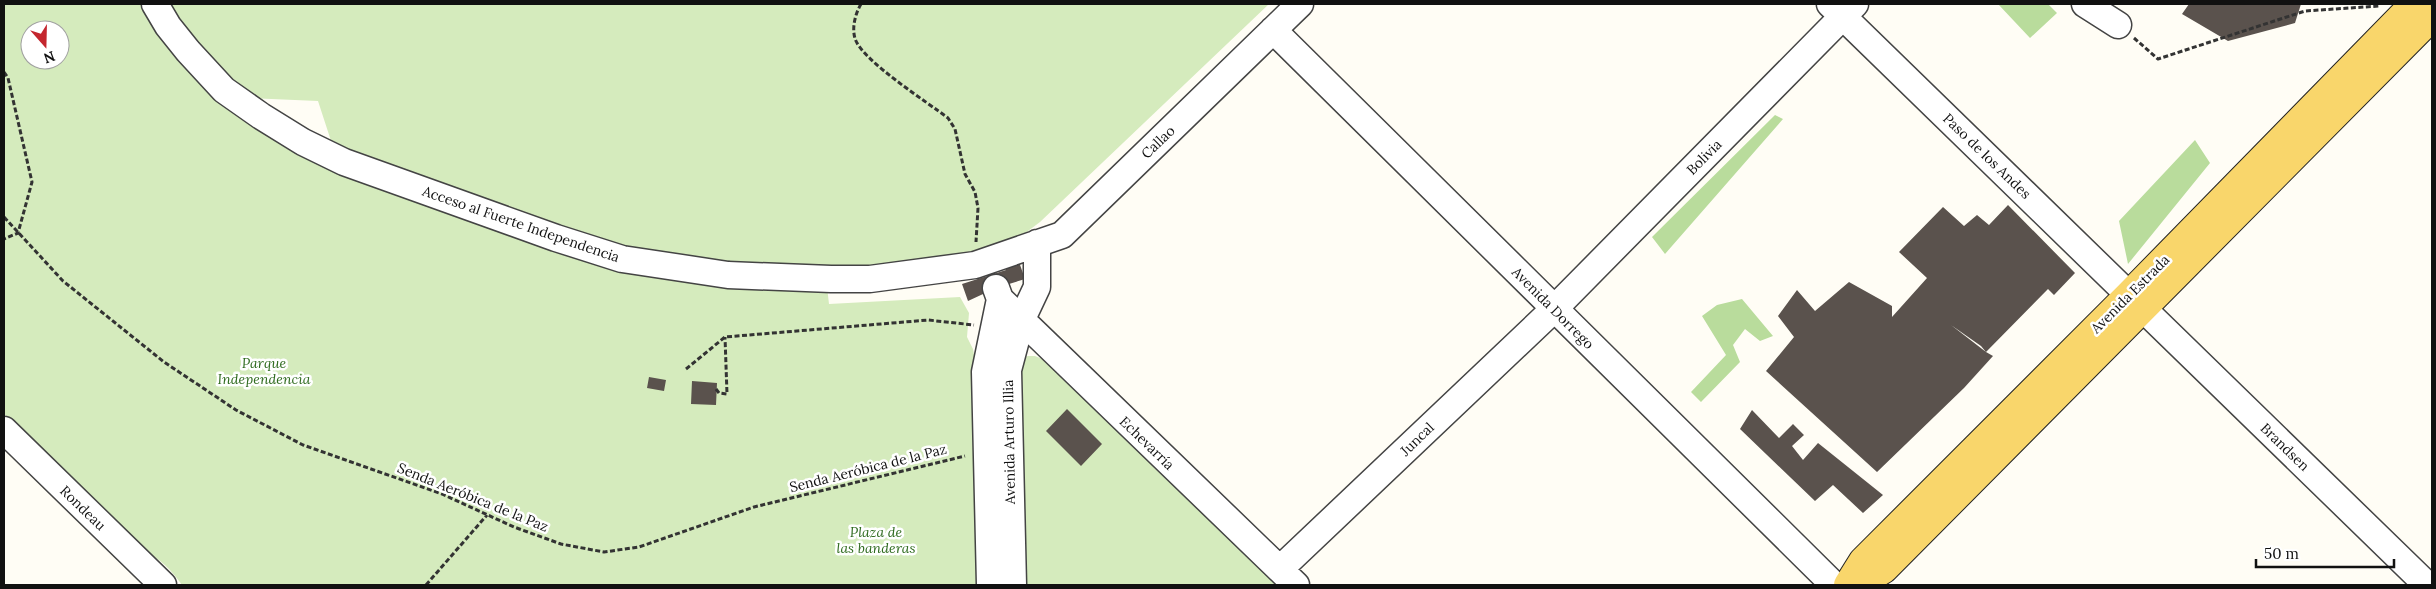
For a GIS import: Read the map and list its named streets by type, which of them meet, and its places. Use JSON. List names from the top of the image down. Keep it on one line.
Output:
{"streets":{"main road":["Avenida Estrada"],"street":["Callao","Paso de los Andes","Bolivia","Acceso al Fuerte Independencia","Avenida Dorrego","Juncal","Avenida Arturo Illia","Echevarría","Brandsen","Rondeau"],"path":["Senda Aeróbica de la Paz"]},"crossings":[["Callao","Acceso al Fuerte Independencia"],["Callao","Avenida Dorrego"],["Callao","Avenida Arturo Illia"],["Paso de los Andes","Bolivia"],["Paso de los Andes","Avenida Estrada"],["Paso de los Andes","Brandsen"],["Bolivia","Avenida Dorrego"],["Bolivia","Juncal"],["Acceso al Fuerte Independencia","Avenida Arturo Illia"],["Acceso al Fuerte Independencia","Echevarría"],["Avenida Estrada","Brandsen"],["Avenida Dorrego","Juncal"],["Juncal","Echevarría"],["Avenida Arturo Illia","Echevarría"]],"parks":["Parque Independencia","Plaza de las banderas"],"scale_bar":"50 m","north":"bottom"}
